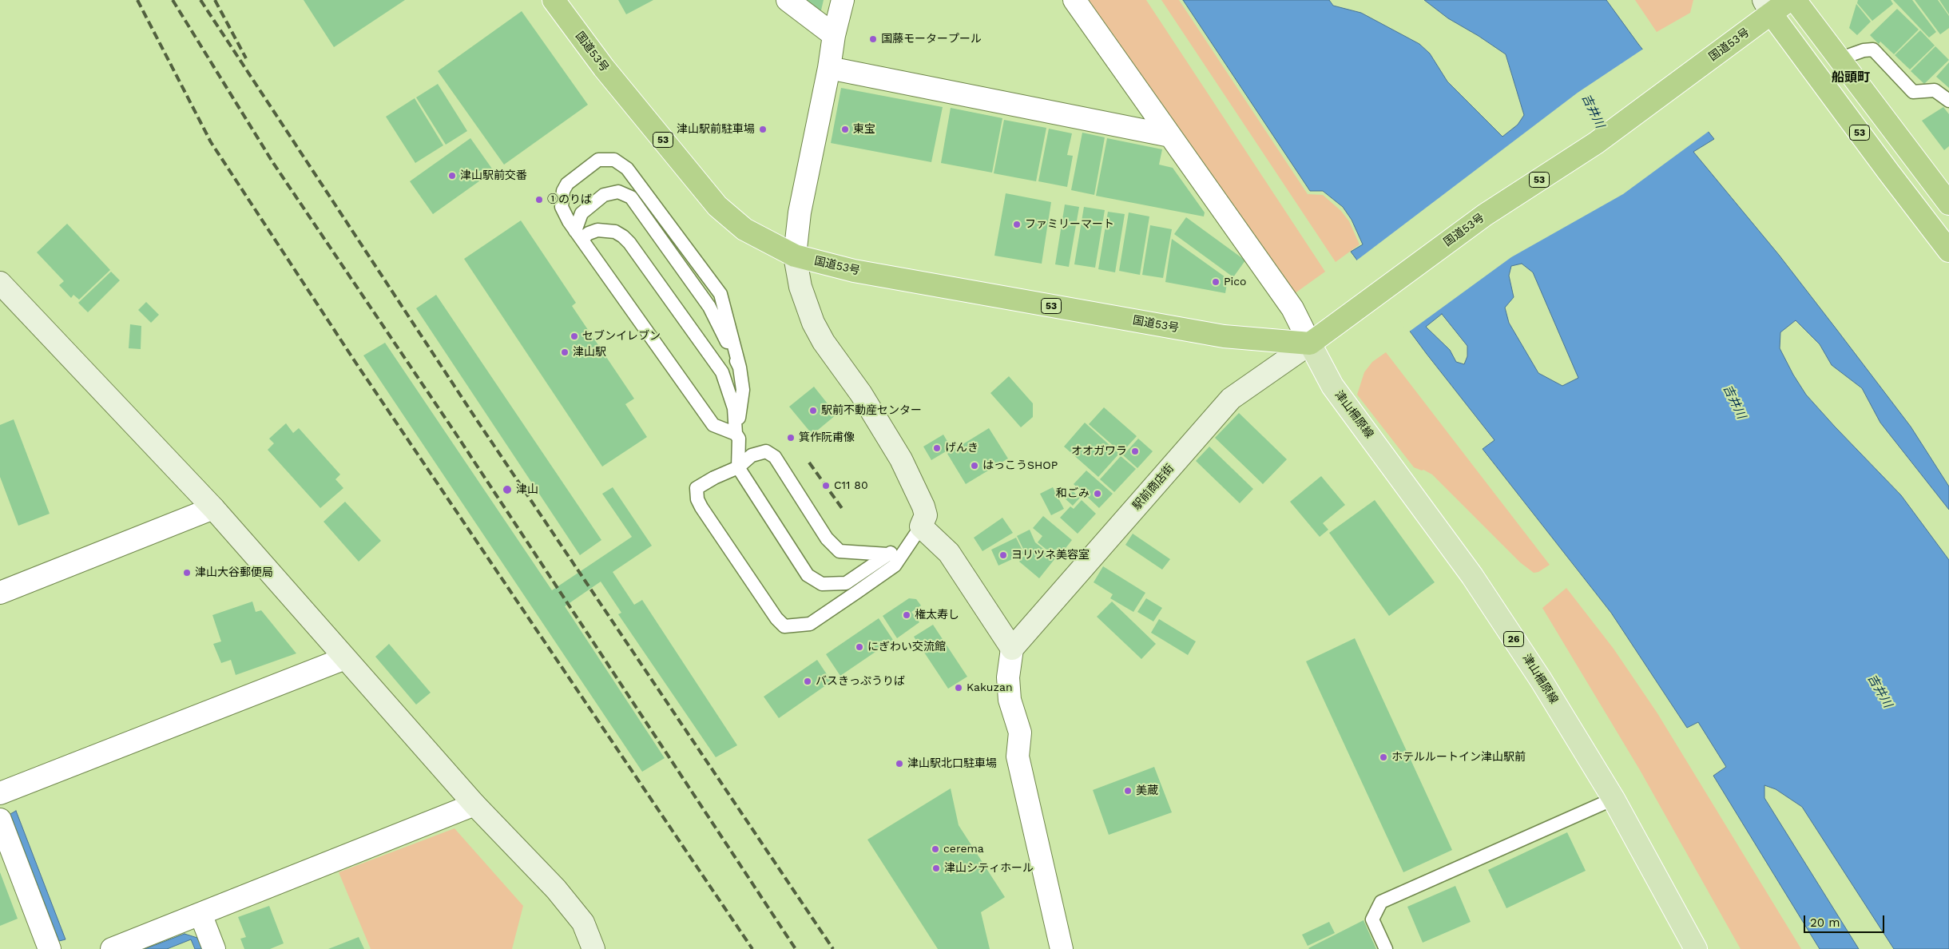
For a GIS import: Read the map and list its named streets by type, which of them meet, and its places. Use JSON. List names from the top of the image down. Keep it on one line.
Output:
{"streets":{"highway":["国道53号","53"],"main road":["津山柵原線","26"],"street":["駅前商店街"]},"crossings":[["国道53号","53"],["国道53号","津山柵原線"],["国道53号","駅前商店街"],["津山柵原線","駅前商店街"]],"districts":["船頭町"],"water":["吉井川"],"places":["国藤モータープール","津山駅前駐車場","東宝","津山駅前交番","①のりば","ファミリーマート","Pico","セブンイレブン","津山駅","駅前不動産センター","箕作阮甫像","げんき","オオガワラ","はっこうSHOP","C11 80","津山","和ごみ","ヨリツネ美容室","津山大谷郵便局","権太寿し","にぎわい交流館","バスきっぷうりば","Kakuzan","ホテルルートイン津山駅前","津山駅北口駐車場","美蔵","cerema","津山シティホール"],"scale_bar":"20 m"}
